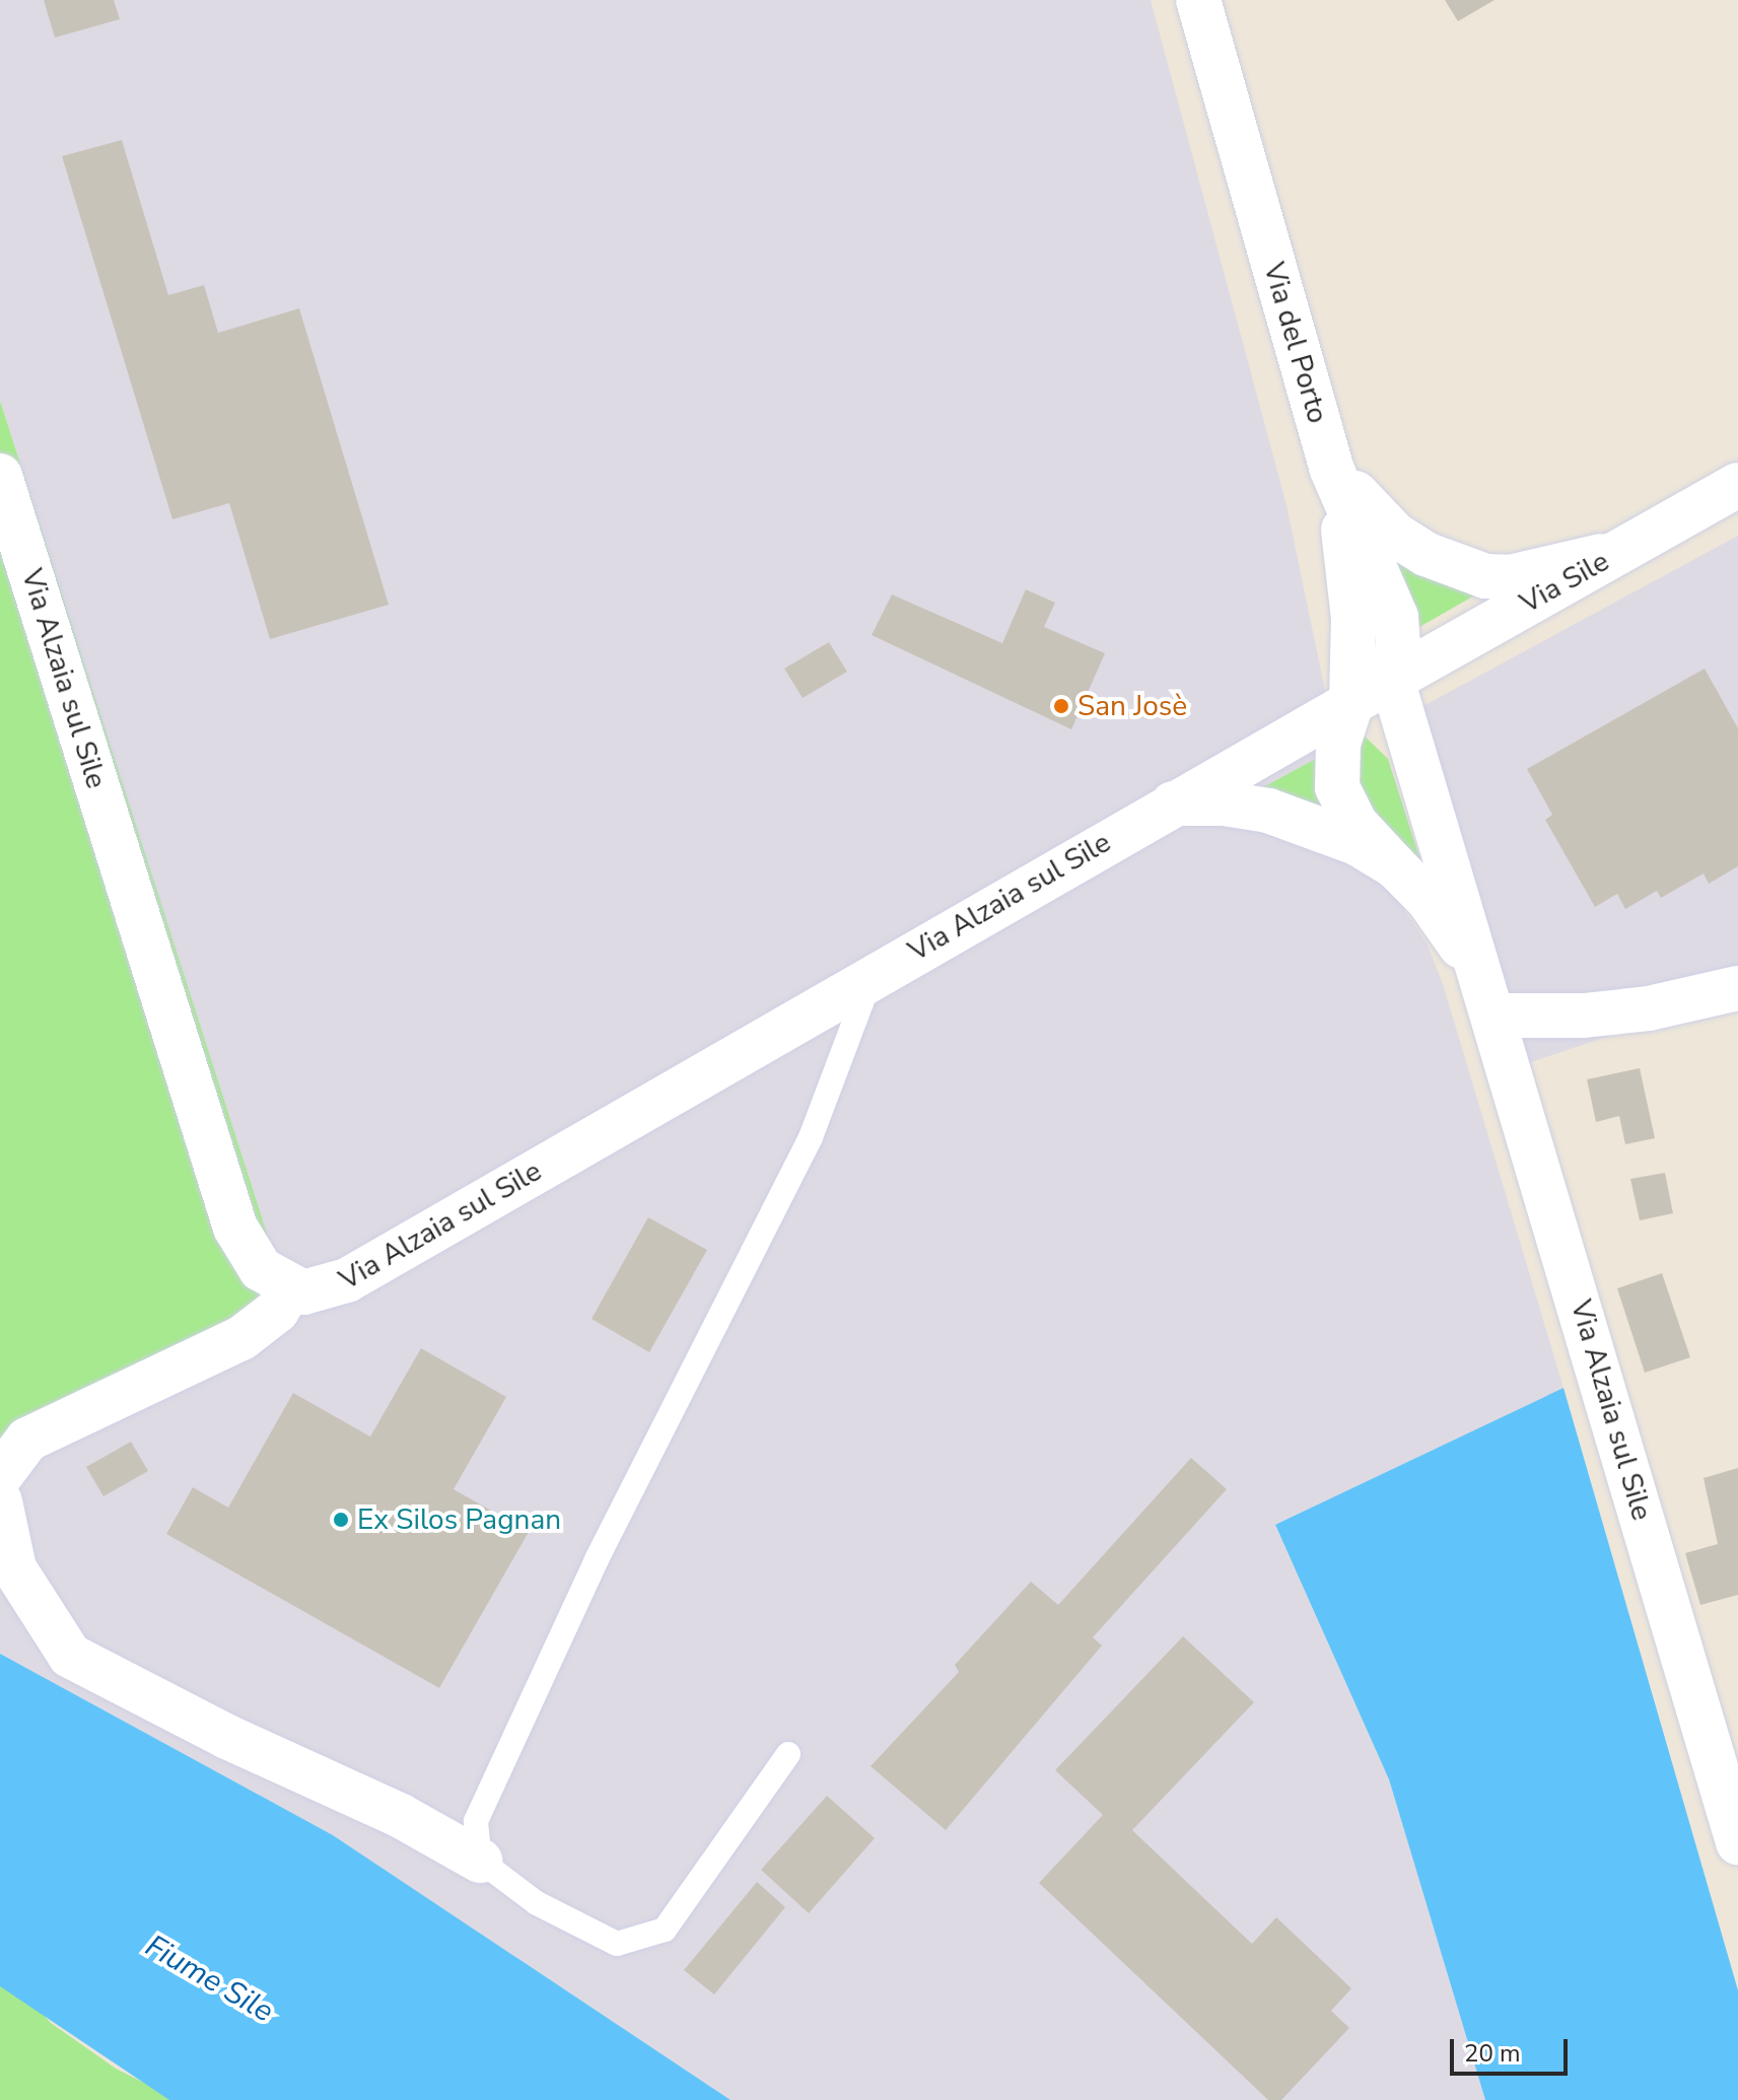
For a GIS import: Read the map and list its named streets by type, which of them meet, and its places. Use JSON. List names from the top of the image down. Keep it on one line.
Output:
{"streets":{"street":["Via del Porto","Via Sile","Via Alzaia sul Sile"]},"crossings":[["Via del Porto","Via Sile"],["Via del Porto","Via Alzaia sul Sile"],["Via Sile","Via Alzaia sul Sile"]],"water":["Fiume Sile"],"places":["San Josè","Ex Silos Pagnan"],"scale_bar":"20 m"}
